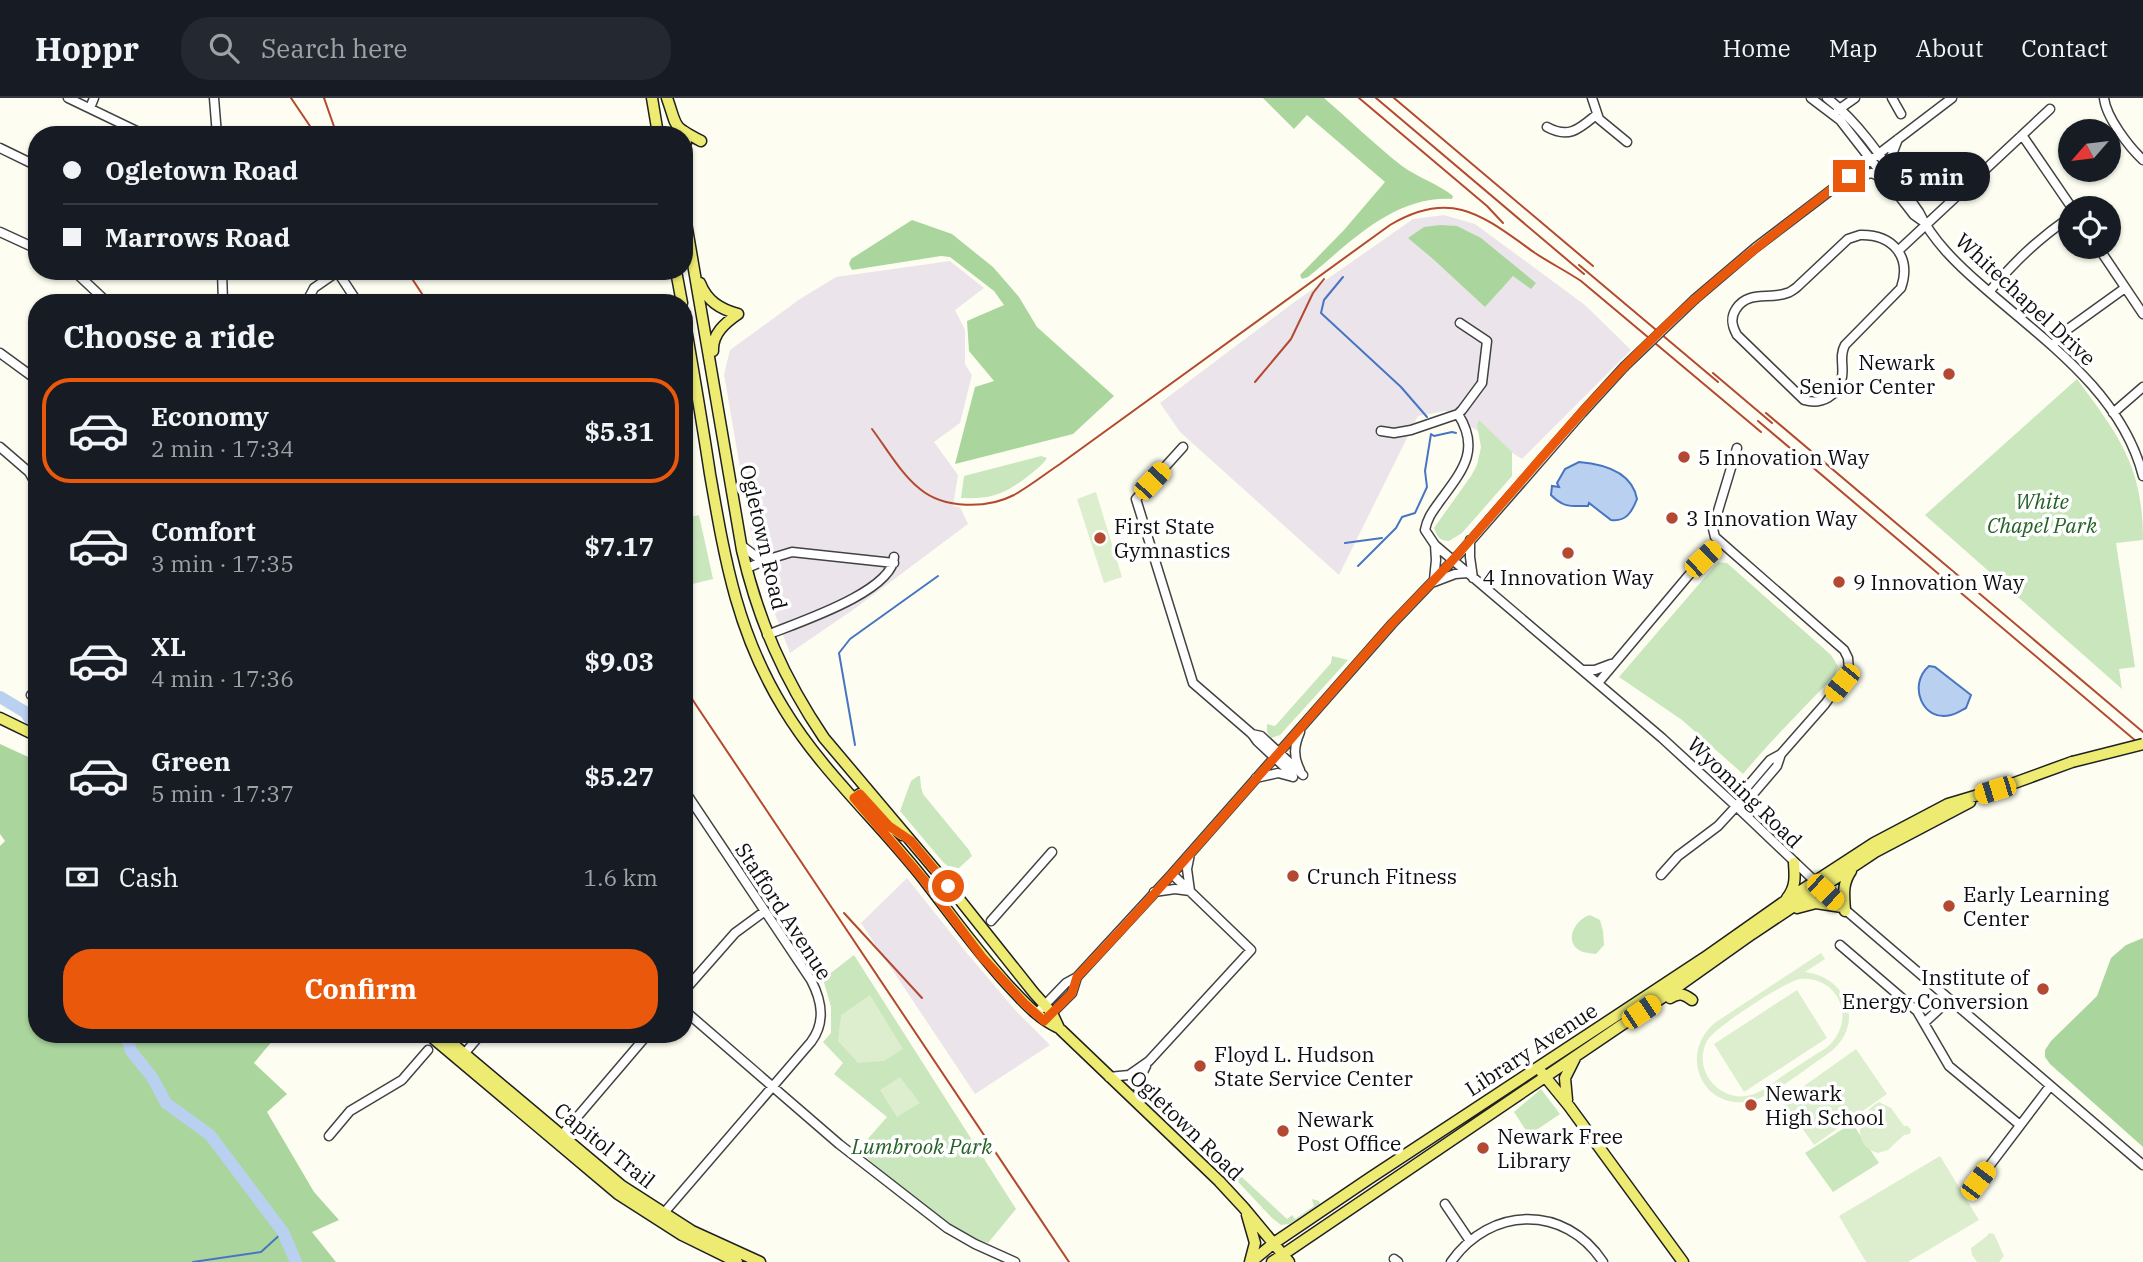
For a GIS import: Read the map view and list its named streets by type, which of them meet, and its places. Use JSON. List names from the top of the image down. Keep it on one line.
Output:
{"streets":{"main road":["Ogletown Road","Library Avenue","Capitol Trail"],"street":["Whitechapel Drive","Wyoming Road","Stafford Avenue"]},"crossings":[["Ogletown Road","Library Avenue"],["Wyoming Road","Library Avenue"],["Stafford Avenue","Capitol Trail"]],"parks":["White Chapel Park","Lumbrook Park"],"places":["Newark Senior Center","5 Innovation Way","3 Innovation Way","First State Gymnastics","4 Innovation Way","9 Innovation Way","Crunch Fitness","Early Learning Center","Institute of Energy Conversion","Floyd L. Hudson State Service Center","Newark High School","Newark Post Office","Newark Free Library"],"north":"bottom left","page":{"header":"Hoppr","search":"Search here","nav":["Home","Map","About","Contact"],"banner":["Ogletown Road","Marrows Road"],"bubble":"5 min","heading":"Choose a ride","list":[{"name":"Economy","note":"2 min · 17:34","value":"$5.31"},{"name":"Comfort","note":"3 min · 17:35","value":"$7.17"},{"name":"XL","note":"4 min · 17:36","value":"$9.03"},{"name":"Green","note":"5 min · 17:37","value":"$5.27"}],"pay":["Cash","1.6 km"],"buttons":"Confirm"}}
